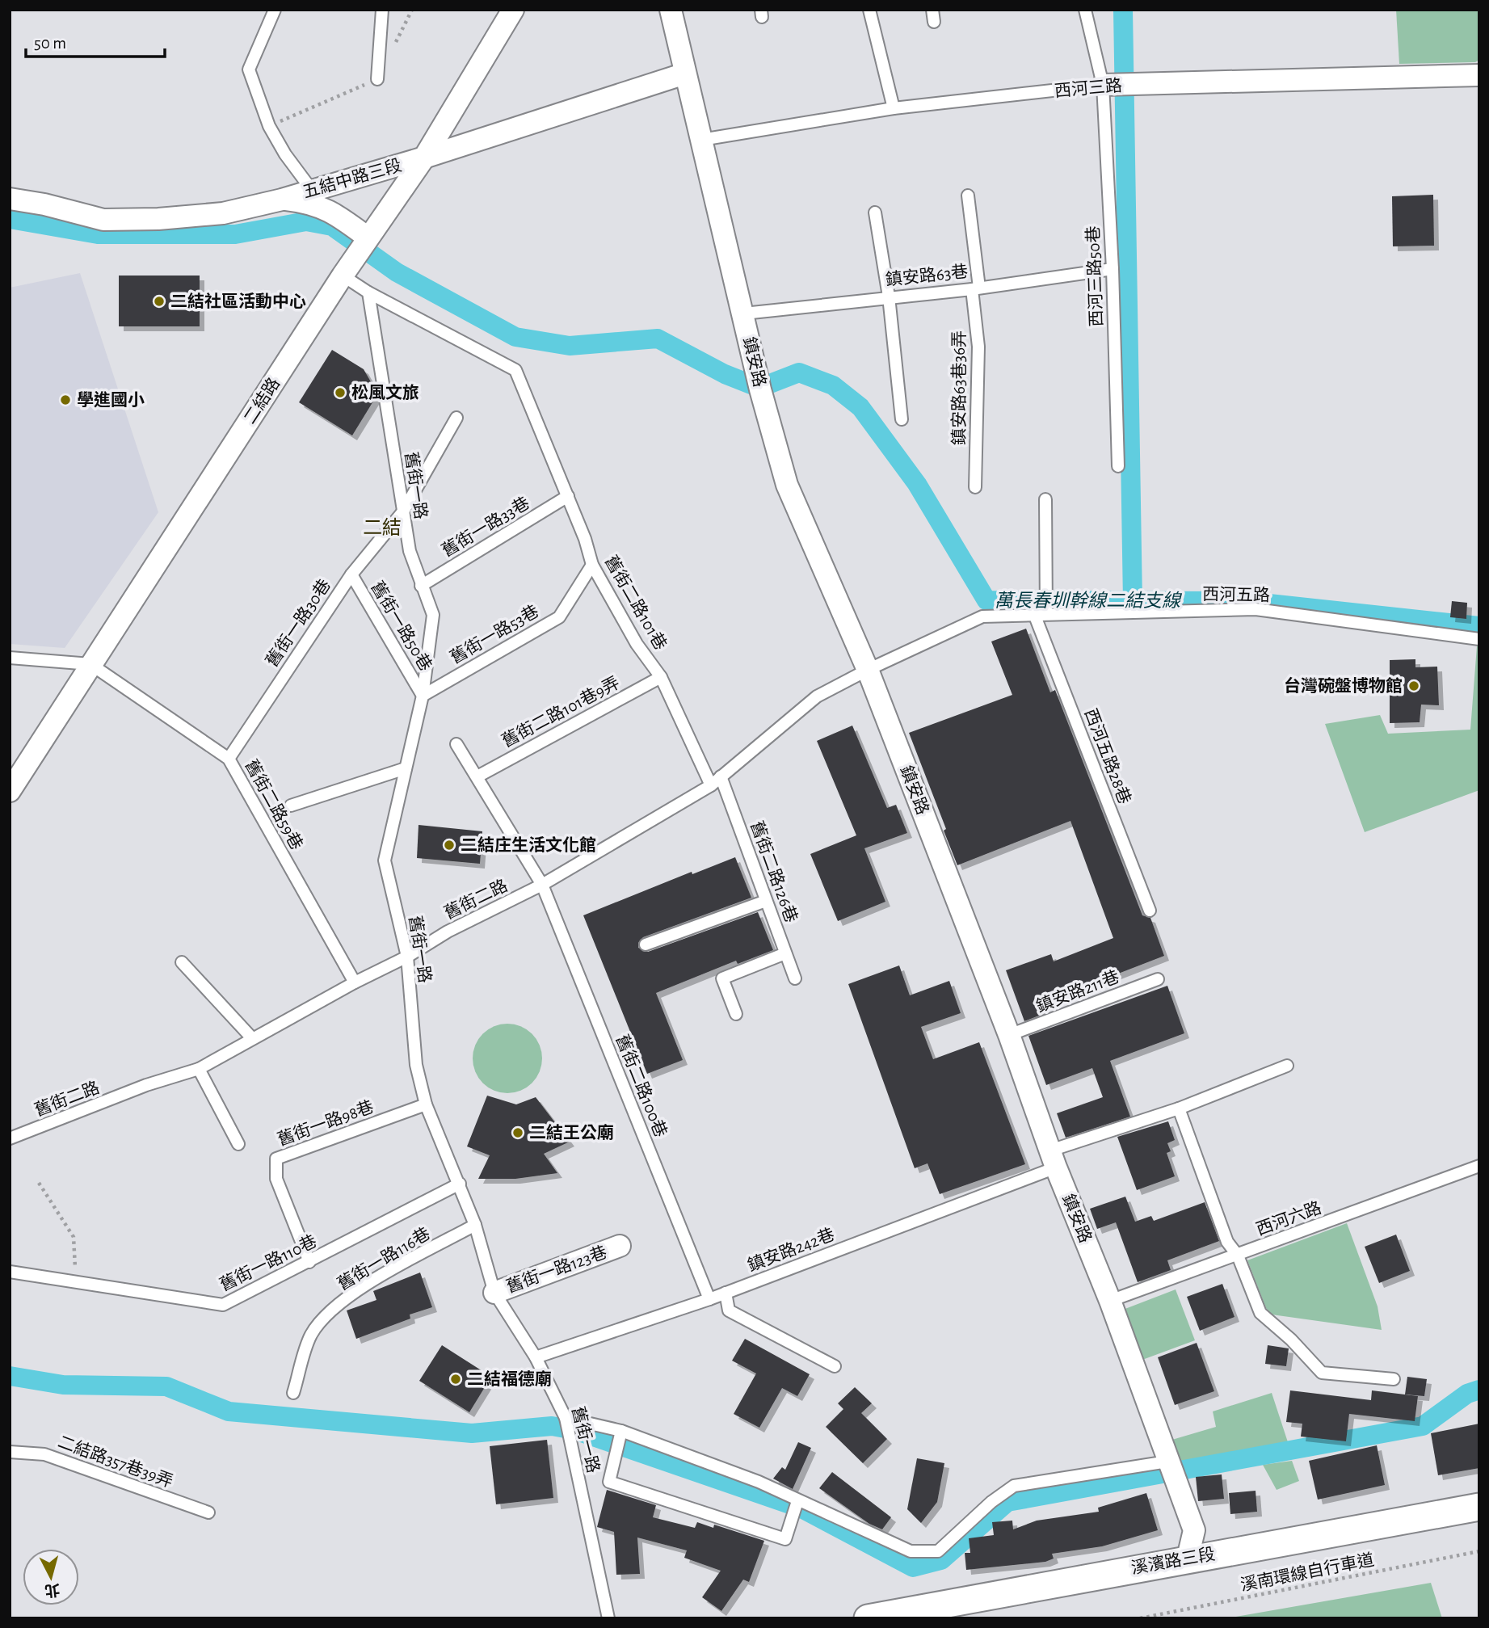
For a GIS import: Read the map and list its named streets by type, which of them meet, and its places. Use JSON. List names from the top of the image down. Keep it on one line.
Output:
{"streets":{"street":["西河三路","五結中路三段","鎮安路","二結路","舊街一路123巷","溪濱路三段"],"lane":["鎮安路63巷","西河三路50巷","鎮安路63巷36弄","舊街一路","舊街一路33巷","西河五路","舊街二路101巷","舊街一路30巷","舊街一路50巷","舊街一路53巷","舊街二路101巷9弄","西河五路28巷","舊街二路59巷","舊街二路126巷","舊街二路","鎮安路211巷","舊街二路100巷","舊街一路98巷","西河六路","鎮安路242巷","舊街一路116巷","舊街一路110巷","二結路357巷39弄"],"path":["溪南環線自行車道"]},"crossings":[["西河三路","西河三路50巷"],["西河三路","鎮安路"],["五結中路三段","鎮安路"],["五結中路三段","二結路"],["鎮安路63巷","西河三路50巷"],["鎮安路63巷","鎮安路"],["鎮安路63巷","鎮安路63巷36弄"],["鎮安路","西河五路"],["鎮安路","舊街二路"],["鎮安路","鎮安路211巷"],["鎮安路","西河六路"],["鎮安路","鎮安路242巷"],["鎮安路","溪濱路三段"],["二結路","舊街二路59巷"],["舊街一路","舊街一路33巷"],["舊街一路","舊街二路101巷"],["舊街一路","舊街一路30巷"],["舊街一路","舊街一路50巷"],["舊街一路","舊街一路53巷"],["舊街一路","舊街二路"],["舊街一路","舊街一路98巷"],["舊街一路","鎮安路242巷"],["舊街一路","舊街一路116巷"],["舊街一路","舊街一路110巷"],["舊街一路","舊街一路123巷"],["舊街一路33巷","舊街二路101巷"],["西河五路","西河五路28巷"],["西河五路","舊街二路"],["舊街二路101巷","舊街一路53巷"],["舊街二路101巷","舊街二路101巷9弄"],["舊街二路101巷","舊街二路"],["舊街一路30巷","舊街一路50巷"],["舊街一路30巷","舊街二路59巷"],["舊街一路50巷","舊街一路53巷"],["舊街二路101巷9弄","舊街二路100巷"],["舊街二路59巷","舊街二路"],["舊街二路126巷","舊街二路"],["舊街二路","舊街二路100巷"],["舊街二路100巷","鎮安路242巷"],["舊街一路98巷","舊街一路110巷"]],"districts":["二結"],"water":["萬長春圳幹線二結支線"],"places":["二結社區活動中心","松風文旅","學進國小","台灣碗盤博物館","二結庄生活文化館","二結王公廟","二結福德廟"],"scale_bar":"50 m","north":"bottom"}
